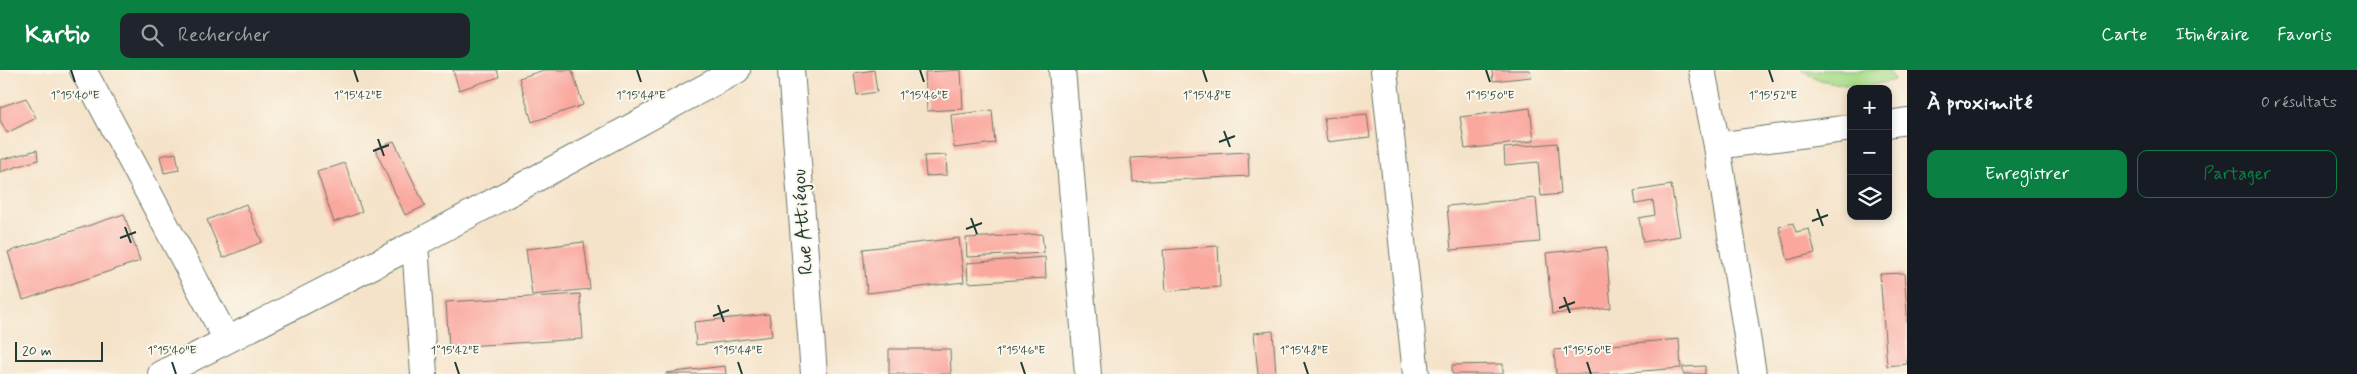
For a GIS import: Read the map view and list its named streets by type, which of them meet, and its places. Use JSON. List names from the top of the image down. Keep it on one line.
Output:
{"streets":{"street":["Rue Attiégou"]},"scale_bar":"20 m","page":{"header":"Kartio","search":"Rechercher","nav":["Carte","Itinéraire","Favoris"],"heading":["À proximité","0 résultats"],"map_buttons":["+","−"],"buttons":["Enregistrer","Partager"],"scale":"20 m"},"coordinates":["1°15'40\"E","1°15'42\"E","1°15'44\"E","1°15'46\"E","1°15'48\"E","1°15'50\"E","1°15'52\"E"]}
